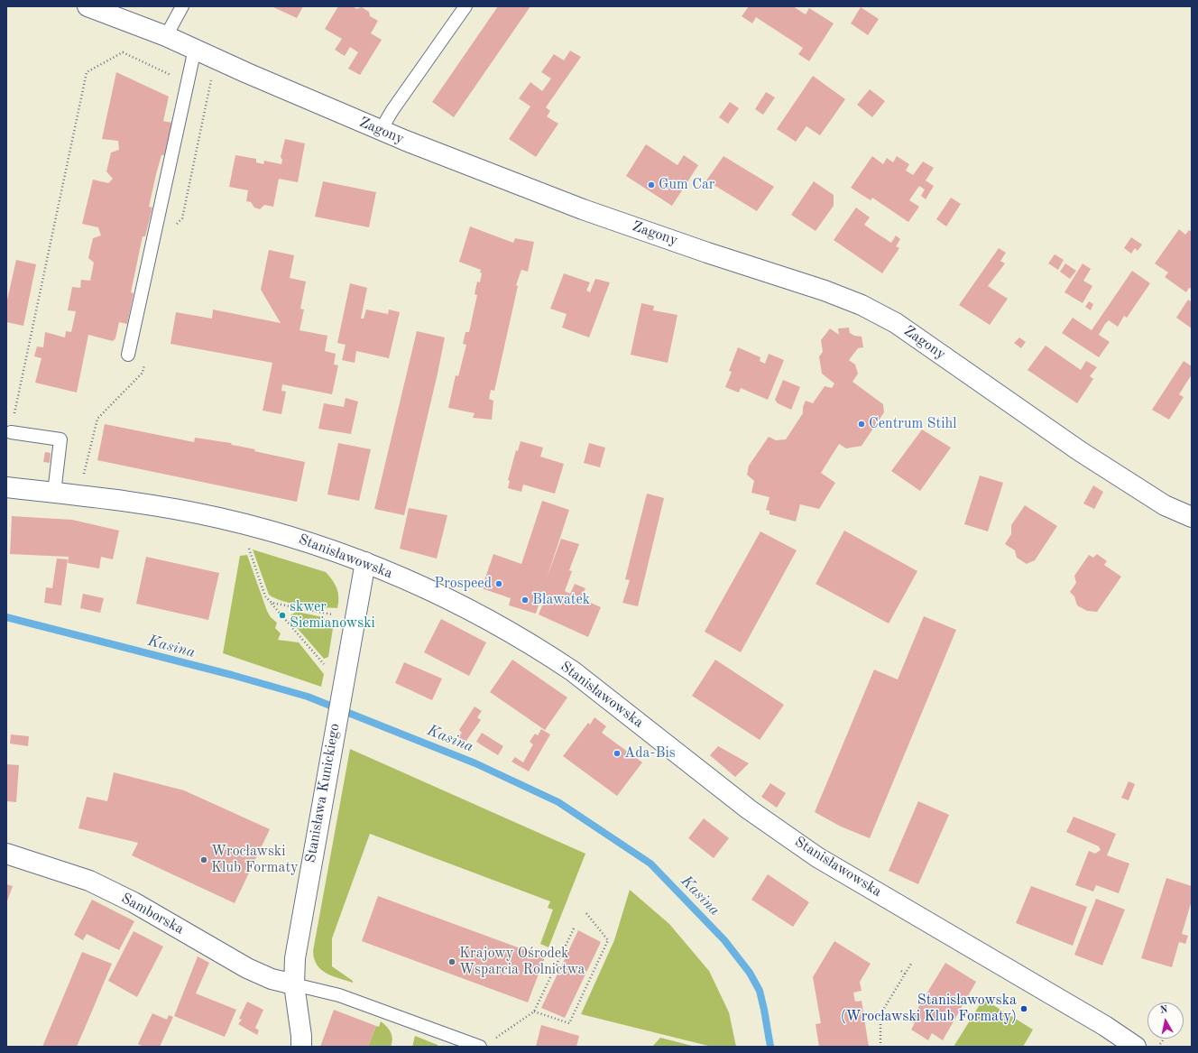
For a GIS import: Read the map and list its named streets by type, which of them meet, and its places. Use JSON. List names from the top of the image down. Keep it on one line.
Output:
{"streets":{"street":["Zagony","Stanisławowska","Stanisława Kunickiego","Samborska"]},"crossings":[["Stanisławowska","Stanisława Kunickiego"],["Stanisława Kunickiego","Samborska"]],"water":["Kasina"],"places":["Gum Car","Centrum Stihl","Prospeed","Bławatek","skwer Siemianowski","Ada-Bis","Wrocławski Klub Formaty","Krajowy Ośrodek Wsparcia Rolnictwa","Stanisławowska (Wrocławski Klub Formaty)"],"north":"top"}
